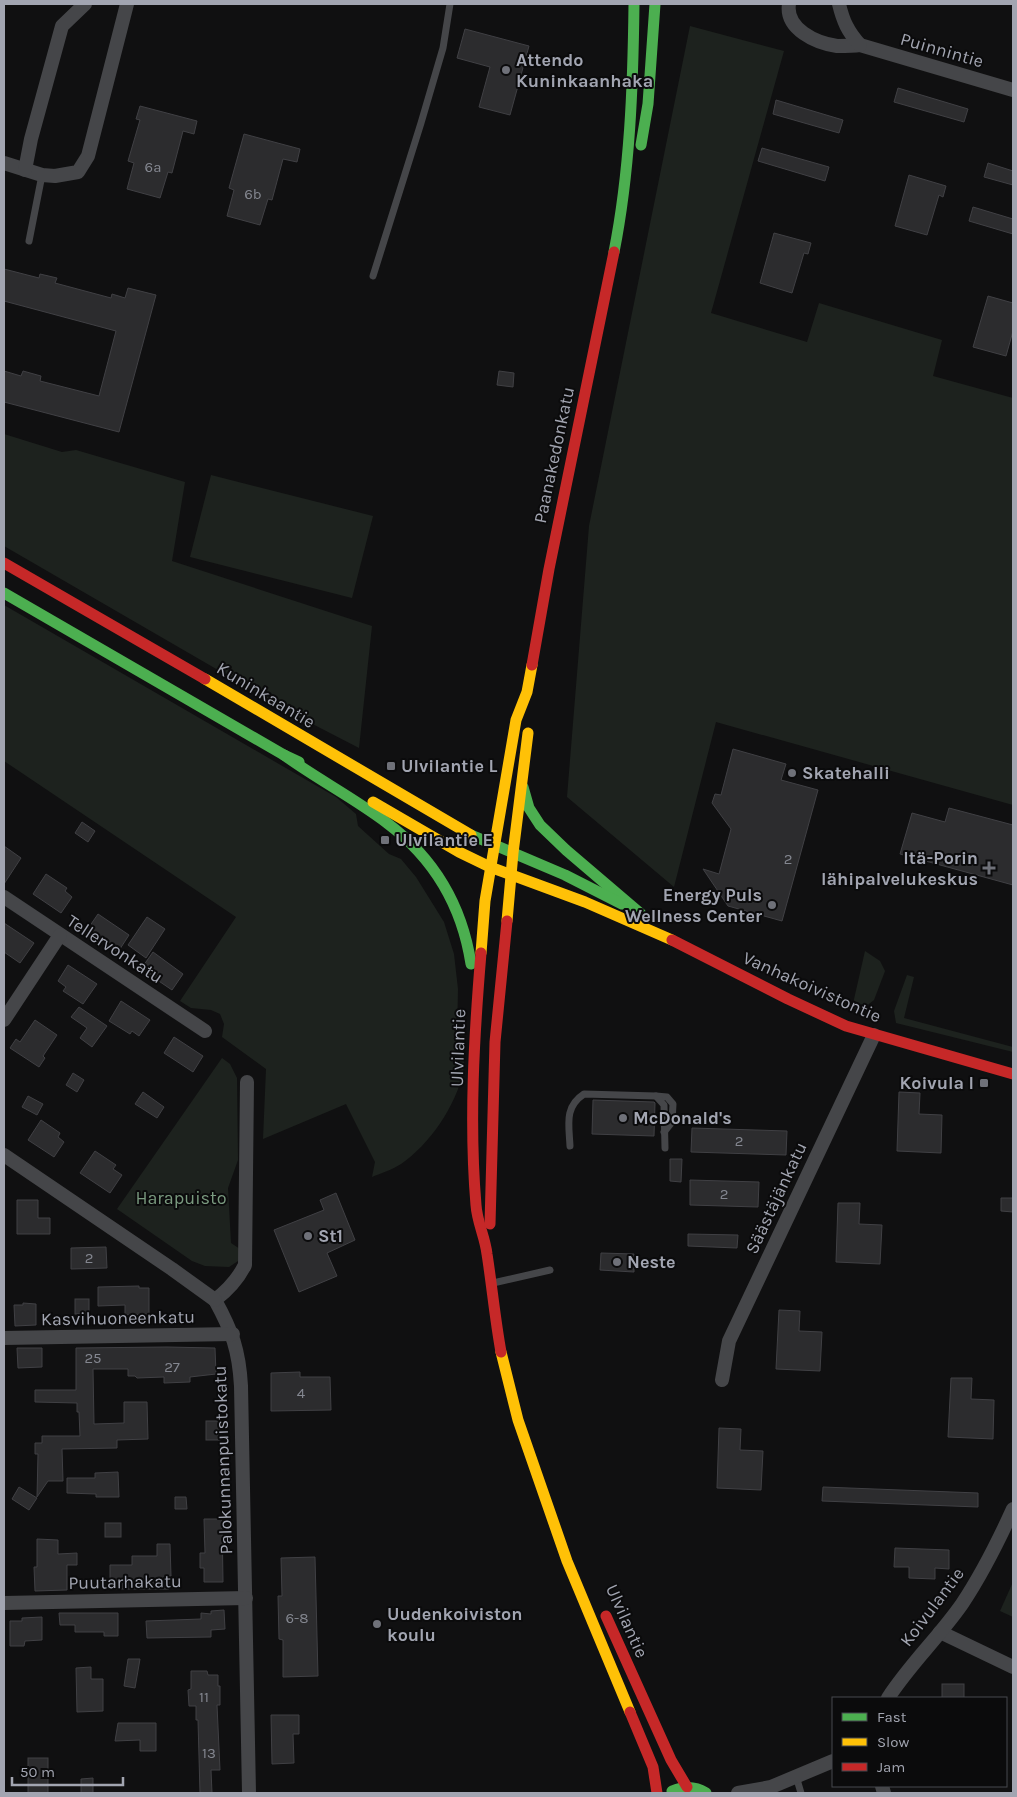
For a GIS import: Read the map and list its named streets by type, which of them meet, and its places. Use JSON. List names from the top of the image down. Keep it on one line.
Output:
{"streets":{"main road":["Paanakedonkatu","Kuninkaantie","Vanhakoivistontie","Ulvilantie"],"street":["Puinnintie","Tellervonkatu","Säästäjänkatu","Kasvihuoneenkatu","Palokunnanpuistokatu","Puutarhakatu","Koivulantie"]},"crossings":[["Paanakedonkatu","Kuninkaantie"],["Paanakedonkatu","Vanhakoivistontie"],["Paanakedonkatu","Ulvilantie"],["Kuninkaantie","Vanhakoivistontie"],["Kuninkaantie","Ulvilantie"],["Vanhakoivistontie","Ulvilantie"],["Vanhakoivistontie","Säästäjänkatu"],["Kasvihuoneenkatu","Palokunnanpuistokatu"],["Palokunnanpuistokatu","Puutarhakatu"]],"parks":["Harapuisto"],"places":{"other":["Attendo Kuninkaanhaka","Skatehalli","Energy Puls Wellness Center","McDonald's","St1","Neste","Uudenkoiviston koulu"],"transit":["Ulvilantie L","Ulvilantie E","Koivula I"],"health":["Itä-Porin lähipalvelukeskus"]},"house_numbers":["6a","6b","2","2","2","2","25","27","4","6-8","11","13"],"legend":["Fast","Slow","Jam"],"scale_bar":"50 m"}
